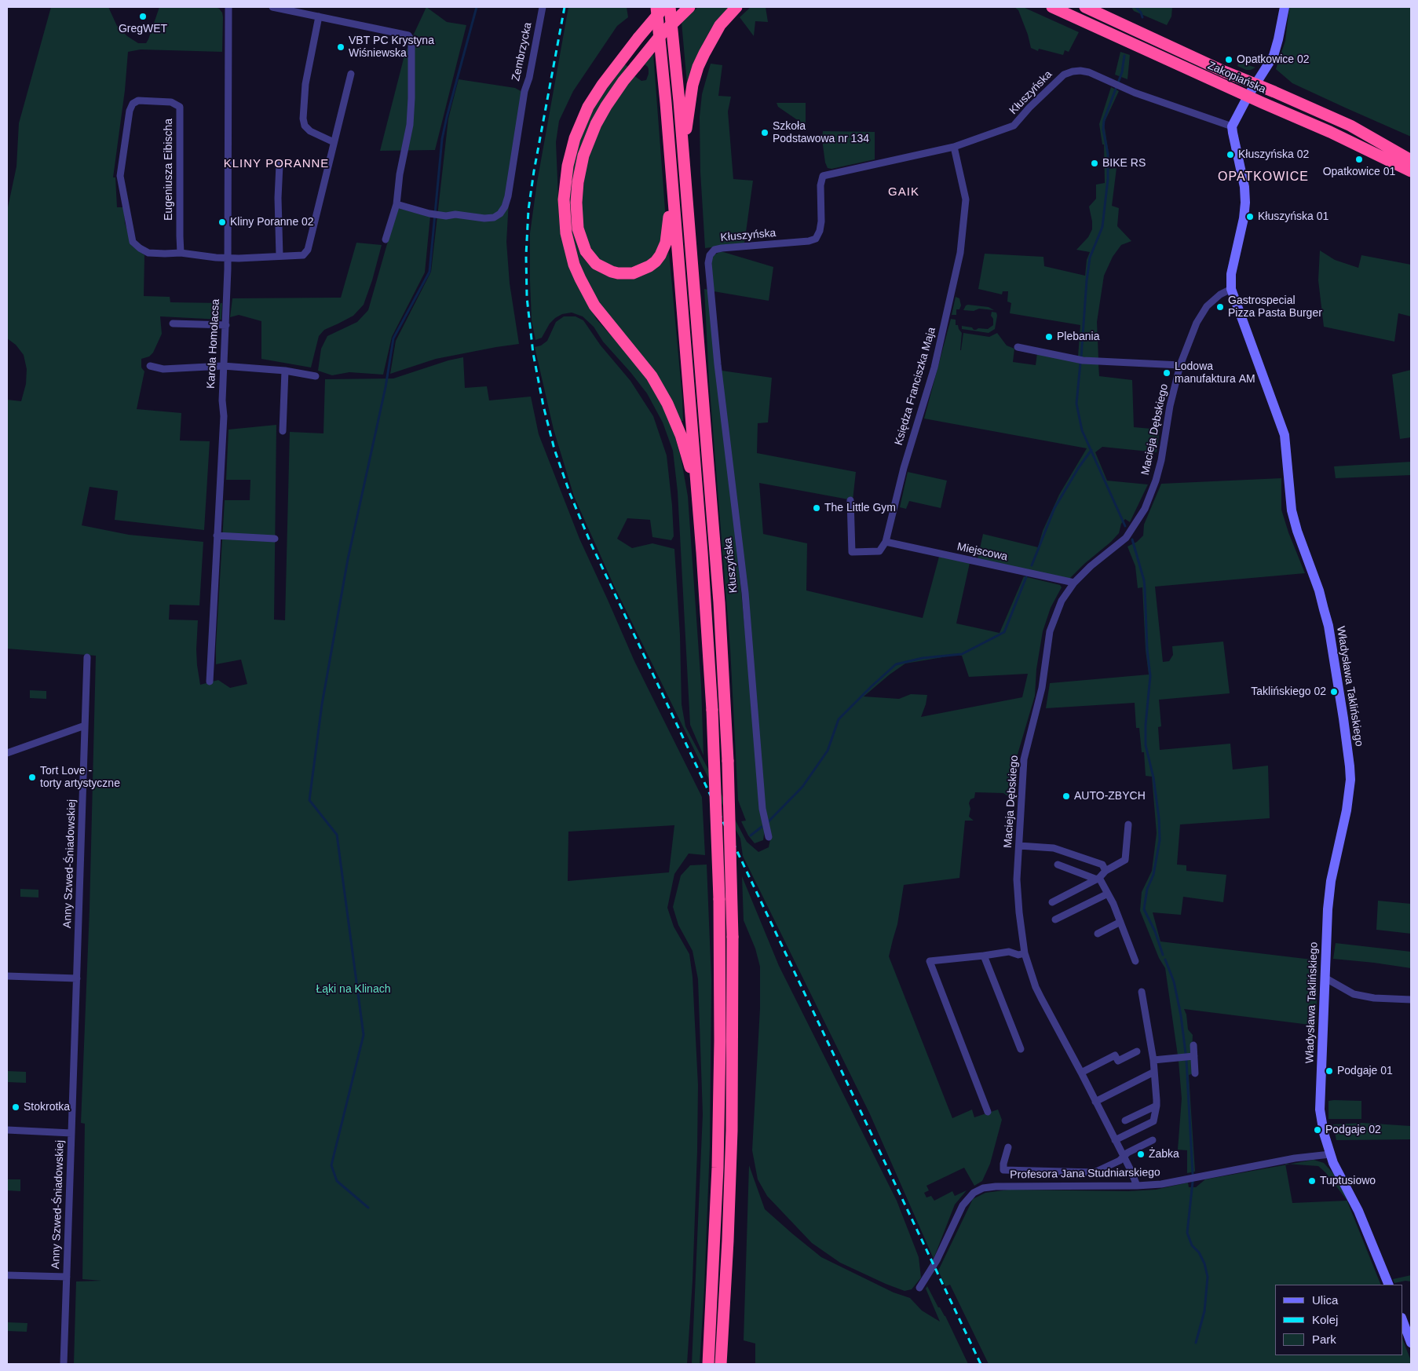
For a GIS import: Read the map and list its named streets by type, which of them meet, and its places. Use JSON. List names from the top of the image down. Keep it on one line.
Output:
{"streets":{"highway":["Zakopiańska"],"street":["Zembrzycka","Kłuszyńska","Eugeniusza Eibischa","Karola Homolacsa","Księdza Franciszka Maja","Macieja Dębskiego","Miejscowa","Władysława Taklińskiego","Anny Szwed-Śniadowskiej","Profesora Jana Studniarskiego"]},"crossings":[["Kłuszyńska","Księdza Franciszka Maja"],["Kłuszyńska","Władysława Taklińskiego"],["Księdza Franciszka Maja","Miejscowa"],["Macieja Dębskiego","Miejscowa"],["Macieja Dębskiego","Władysława Taklińskiego"],["Macieja Dębskiego","Profesora Jana Studniarskiego"],["Władysława Taklińskiego","Profesora Jana Studniarskiego"]],"districts":["KLINY PORANNE","OPATKOWICE","GAIK"],"parks":["Łąki na Klinach"],"places":["GregWET","VBT PC Krystyna Wiśniewska","Opatkowice 02","Szkoła Podstawowa nr 134","Kłuszyńska 02","Opatkowice 01","BIKE RS","Kłuszyńska 01","Kliny Poranne 02","Gastrospecial Pizza Pasta Burger","Plebania","Lodowa manufaktura AM","The Little Gym","Taklińskiego 02","Tort Love - torty artystyczne","AUTO-ZBYCH","Podgaje 01","Stokrotka","Podgaje 02","Żabka","Tuptusiowo"],"legend":["Ulica","Kolej","Park"]}
